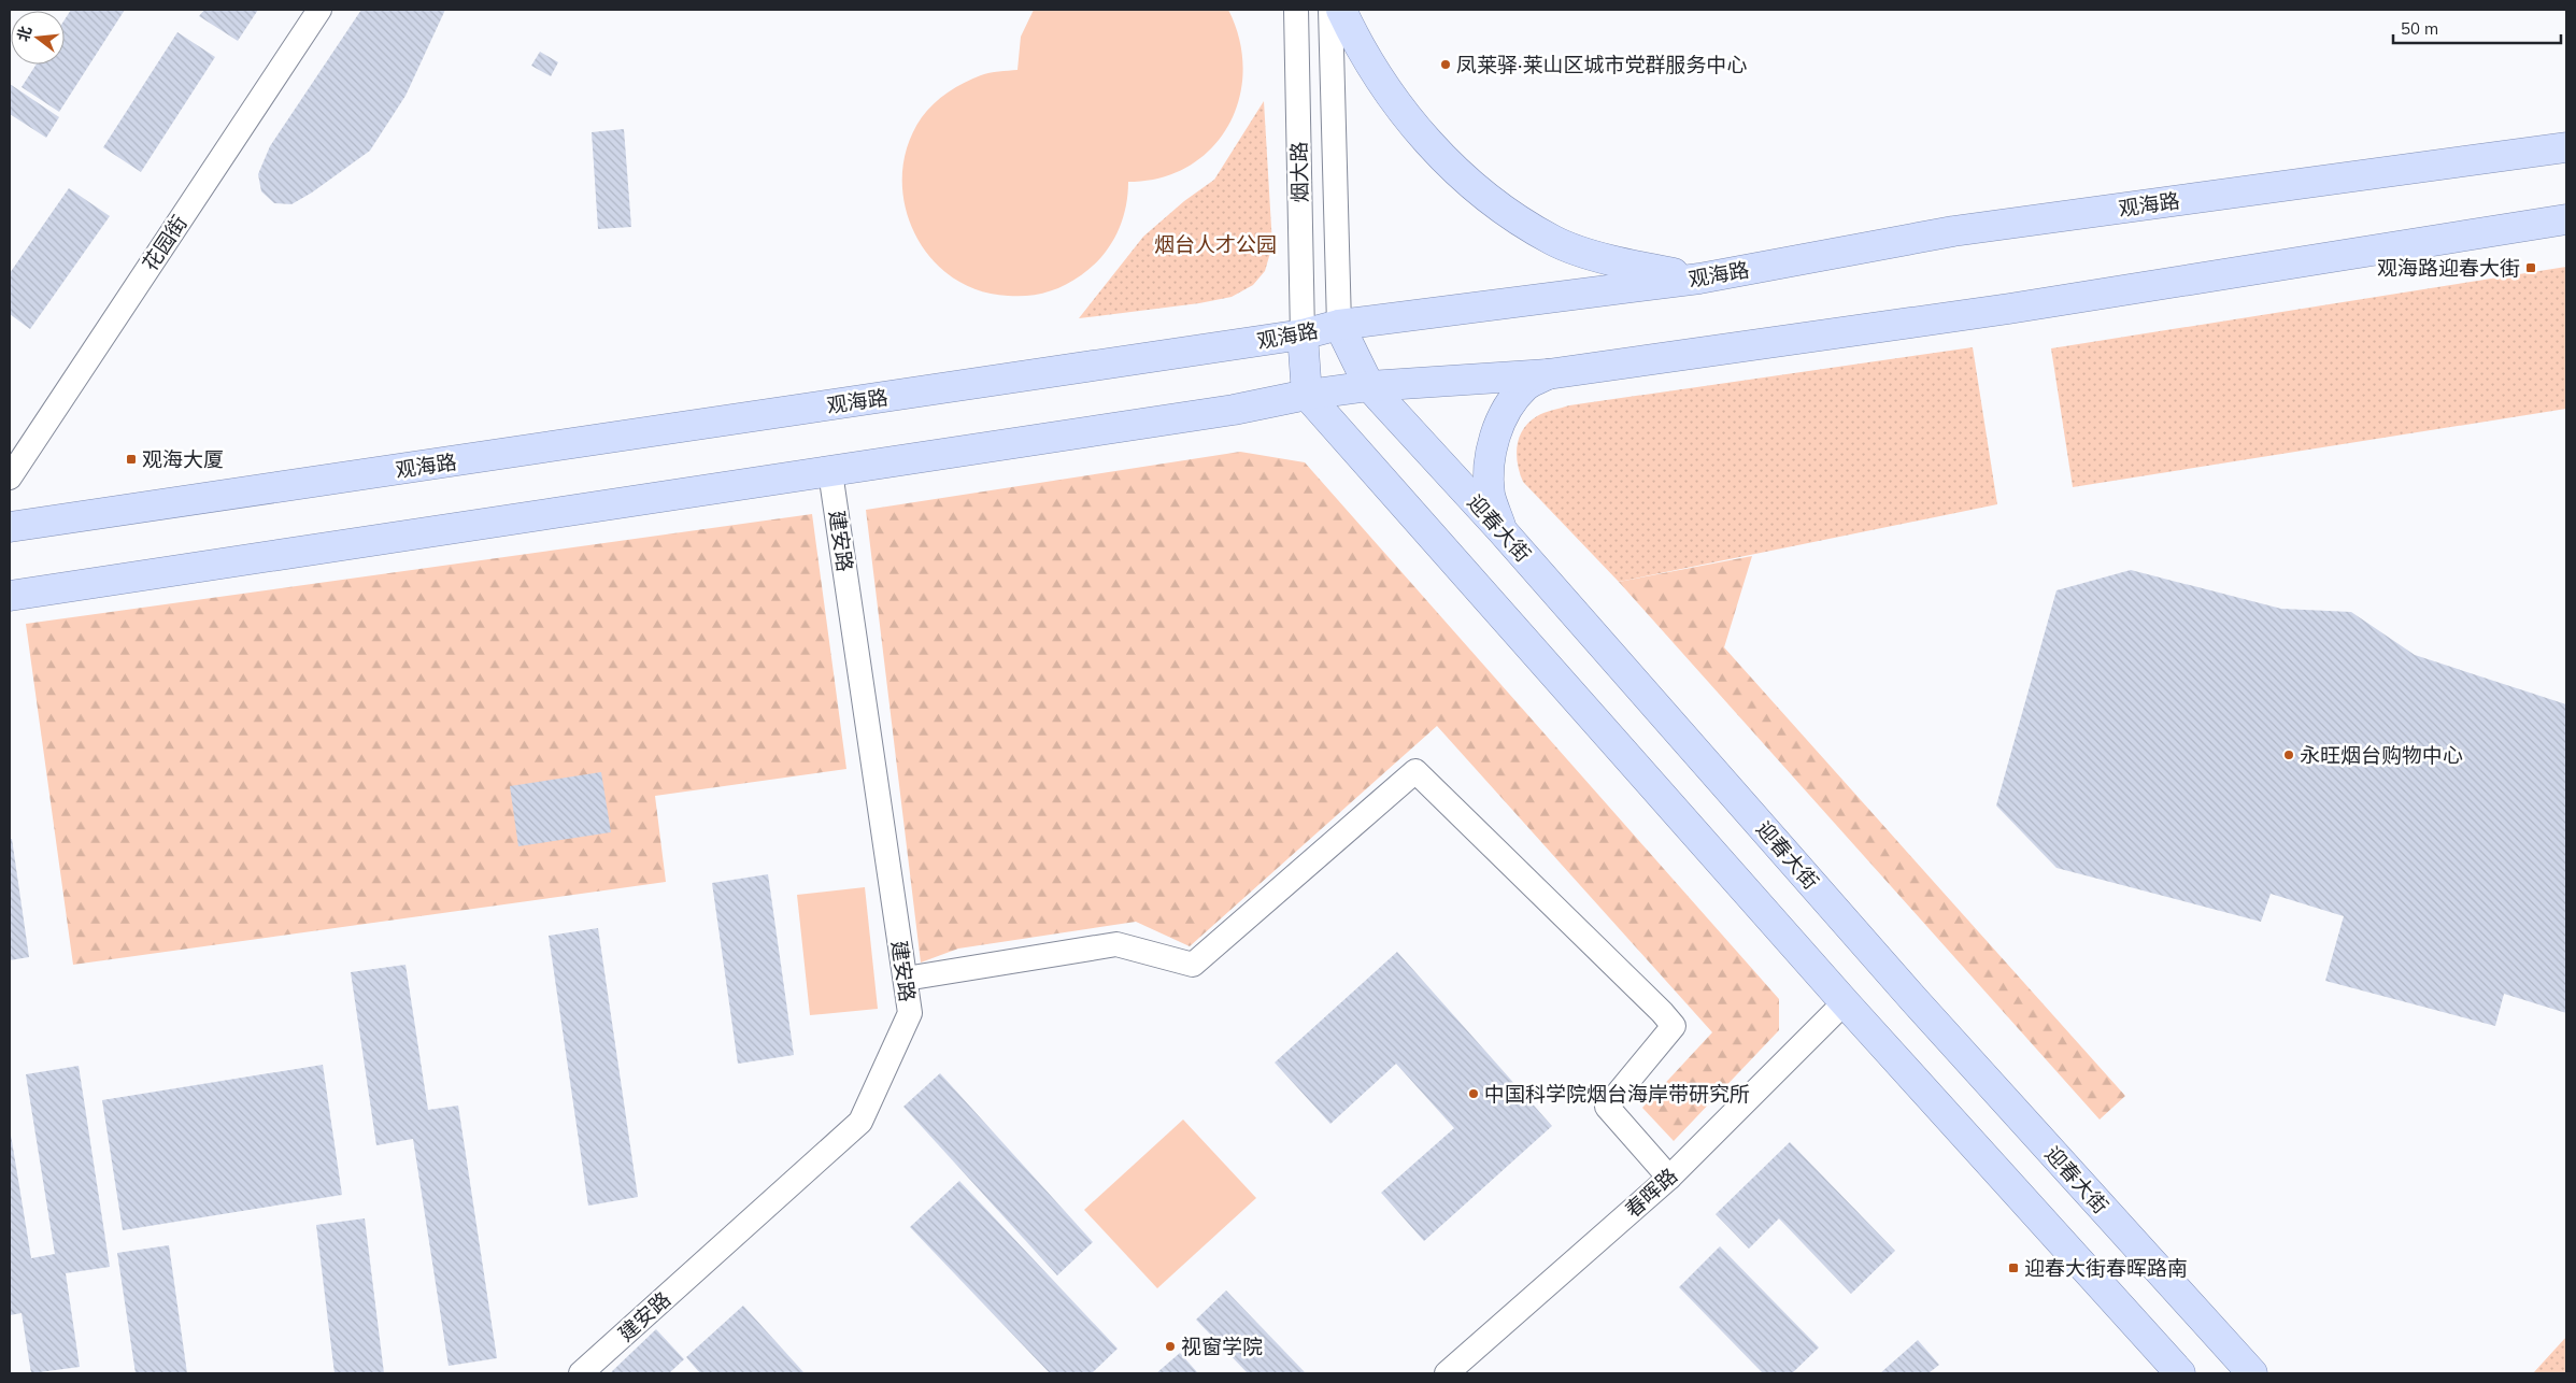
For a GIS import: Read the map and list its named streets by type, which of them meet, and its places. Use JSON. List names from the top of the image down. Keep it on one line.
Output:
{"streets":{"main road":["观海路","迎春大街"],"street":["烟大路","花园街","建安路","春晖路"]},"crossings":[["烟大路","观海路"],["烟大路","迎春大街"],["观海路","迎春大街"]],"parks":["烟台人才公园"],"places":{"other":["凤莱驿·莱山区城市党群服务中心","永旺烟台购物中心","中国科学院烟台海岸带研究所","视窗学院"],"transit":["观海路迎春大街","观海大厦","迎春大街春晖路南"]},"scale_bar":"50 m","north":"left"}
